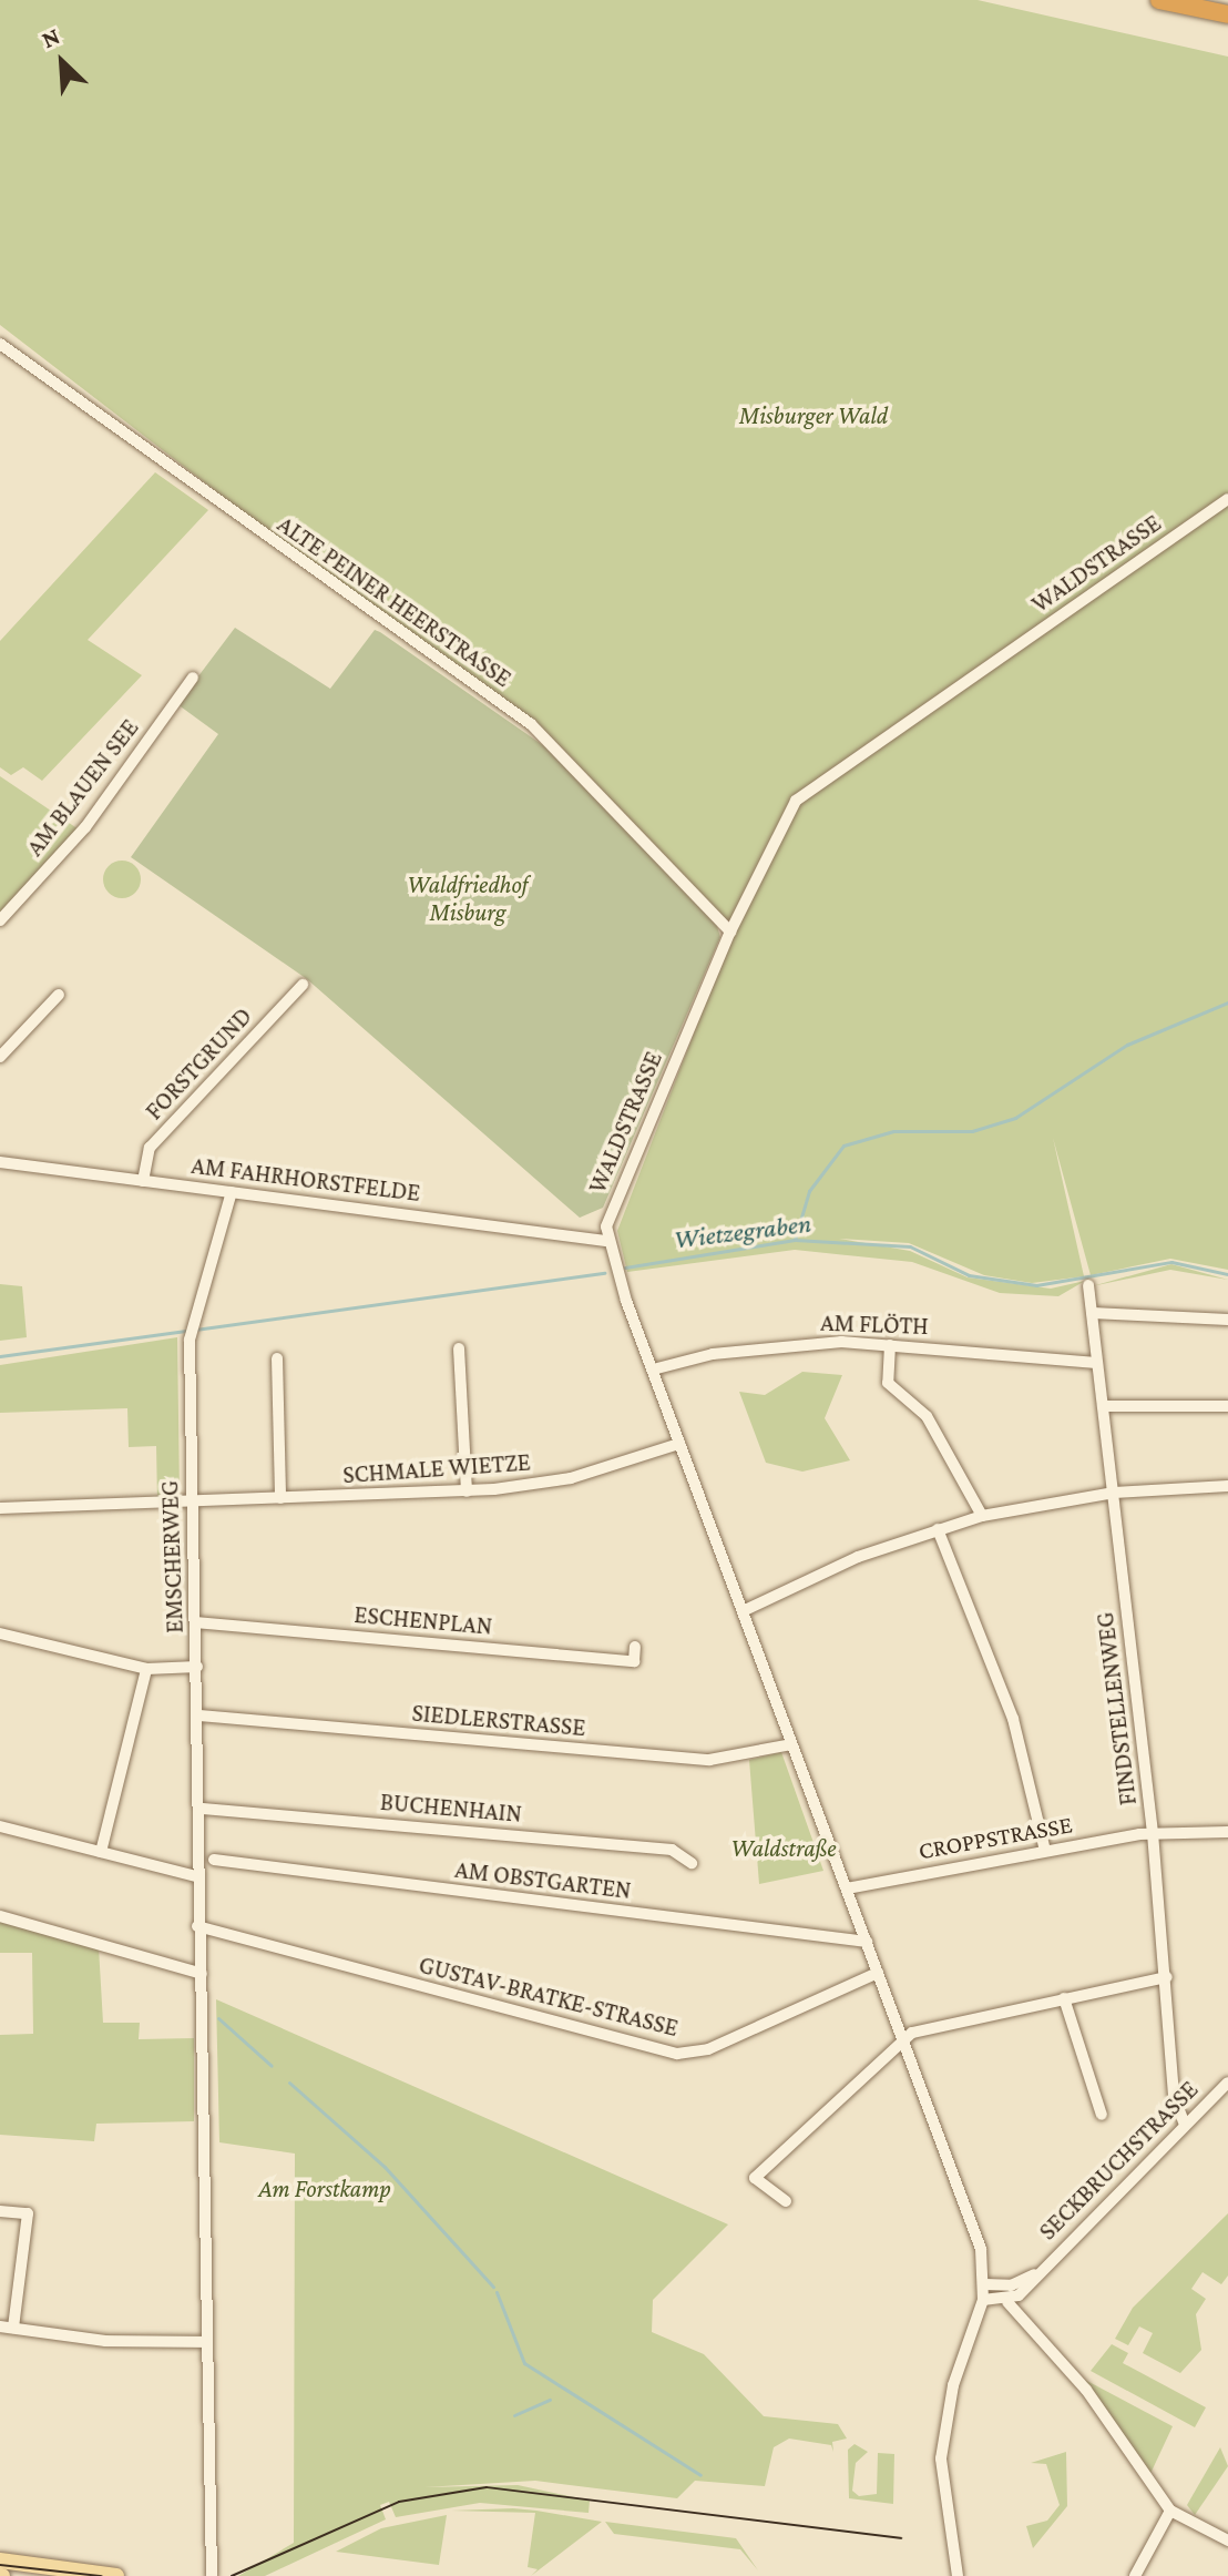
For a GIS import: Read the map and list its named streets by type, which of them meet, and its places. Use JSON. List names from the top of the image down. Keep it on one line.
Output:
{"streets":{"street":["WALDSTRASSE","ALTE PEINER HEERSTRASSE","AM BLAUEN SEE","FORSTGRUND","AM FAHRHORSTFELDE","AM FLÖTH","SCHMALE WIETZE","EMSCHERWEG","ESCHENPLAN","FINDSTELLENWEG","SIEDLERSTRASSE","BUCHENHAIN","CROPPSTRASSE","AM OBSTGARTEN","GUSTAV-BRATKE-STRASSE","SECKBRUCHSTRASSE"]},"crossings":[["WALDSTRASSE","ALTE PEINER HEERSTRASSE"],["WALDSTRASSE","AM FAHRHORSTFELDE"],["FORSTGRUND","AM FAHRHORSTFELDE"],["AM FAHRHORSTFELDE","EMSCHERWEG"],["AM FLÖTH","FINDSTELLENWEG"],["SCHMALE WIETZE","EMSCHERWEG"],["EMSCHERWEG","ESCHENPLAN"],["EMSCHERWEG","SIEDLERSTRASSE"],["EMSCHERWEG","BUCHENHAIN"],["EMSCHERWEG","GUSTAV-BRATKE-STRASSE"],["FINDSTELLENWEG","CROPPSTRASSE"],["FINDSTELLENWEG","SECKBRUCHSTRASSE"]],"water":["Wietzegraben"],"parks":["Misburger Wald","Waldfriedhof Misburg","Waldstraße","Am Forstkamp"],"north":"top left"}
